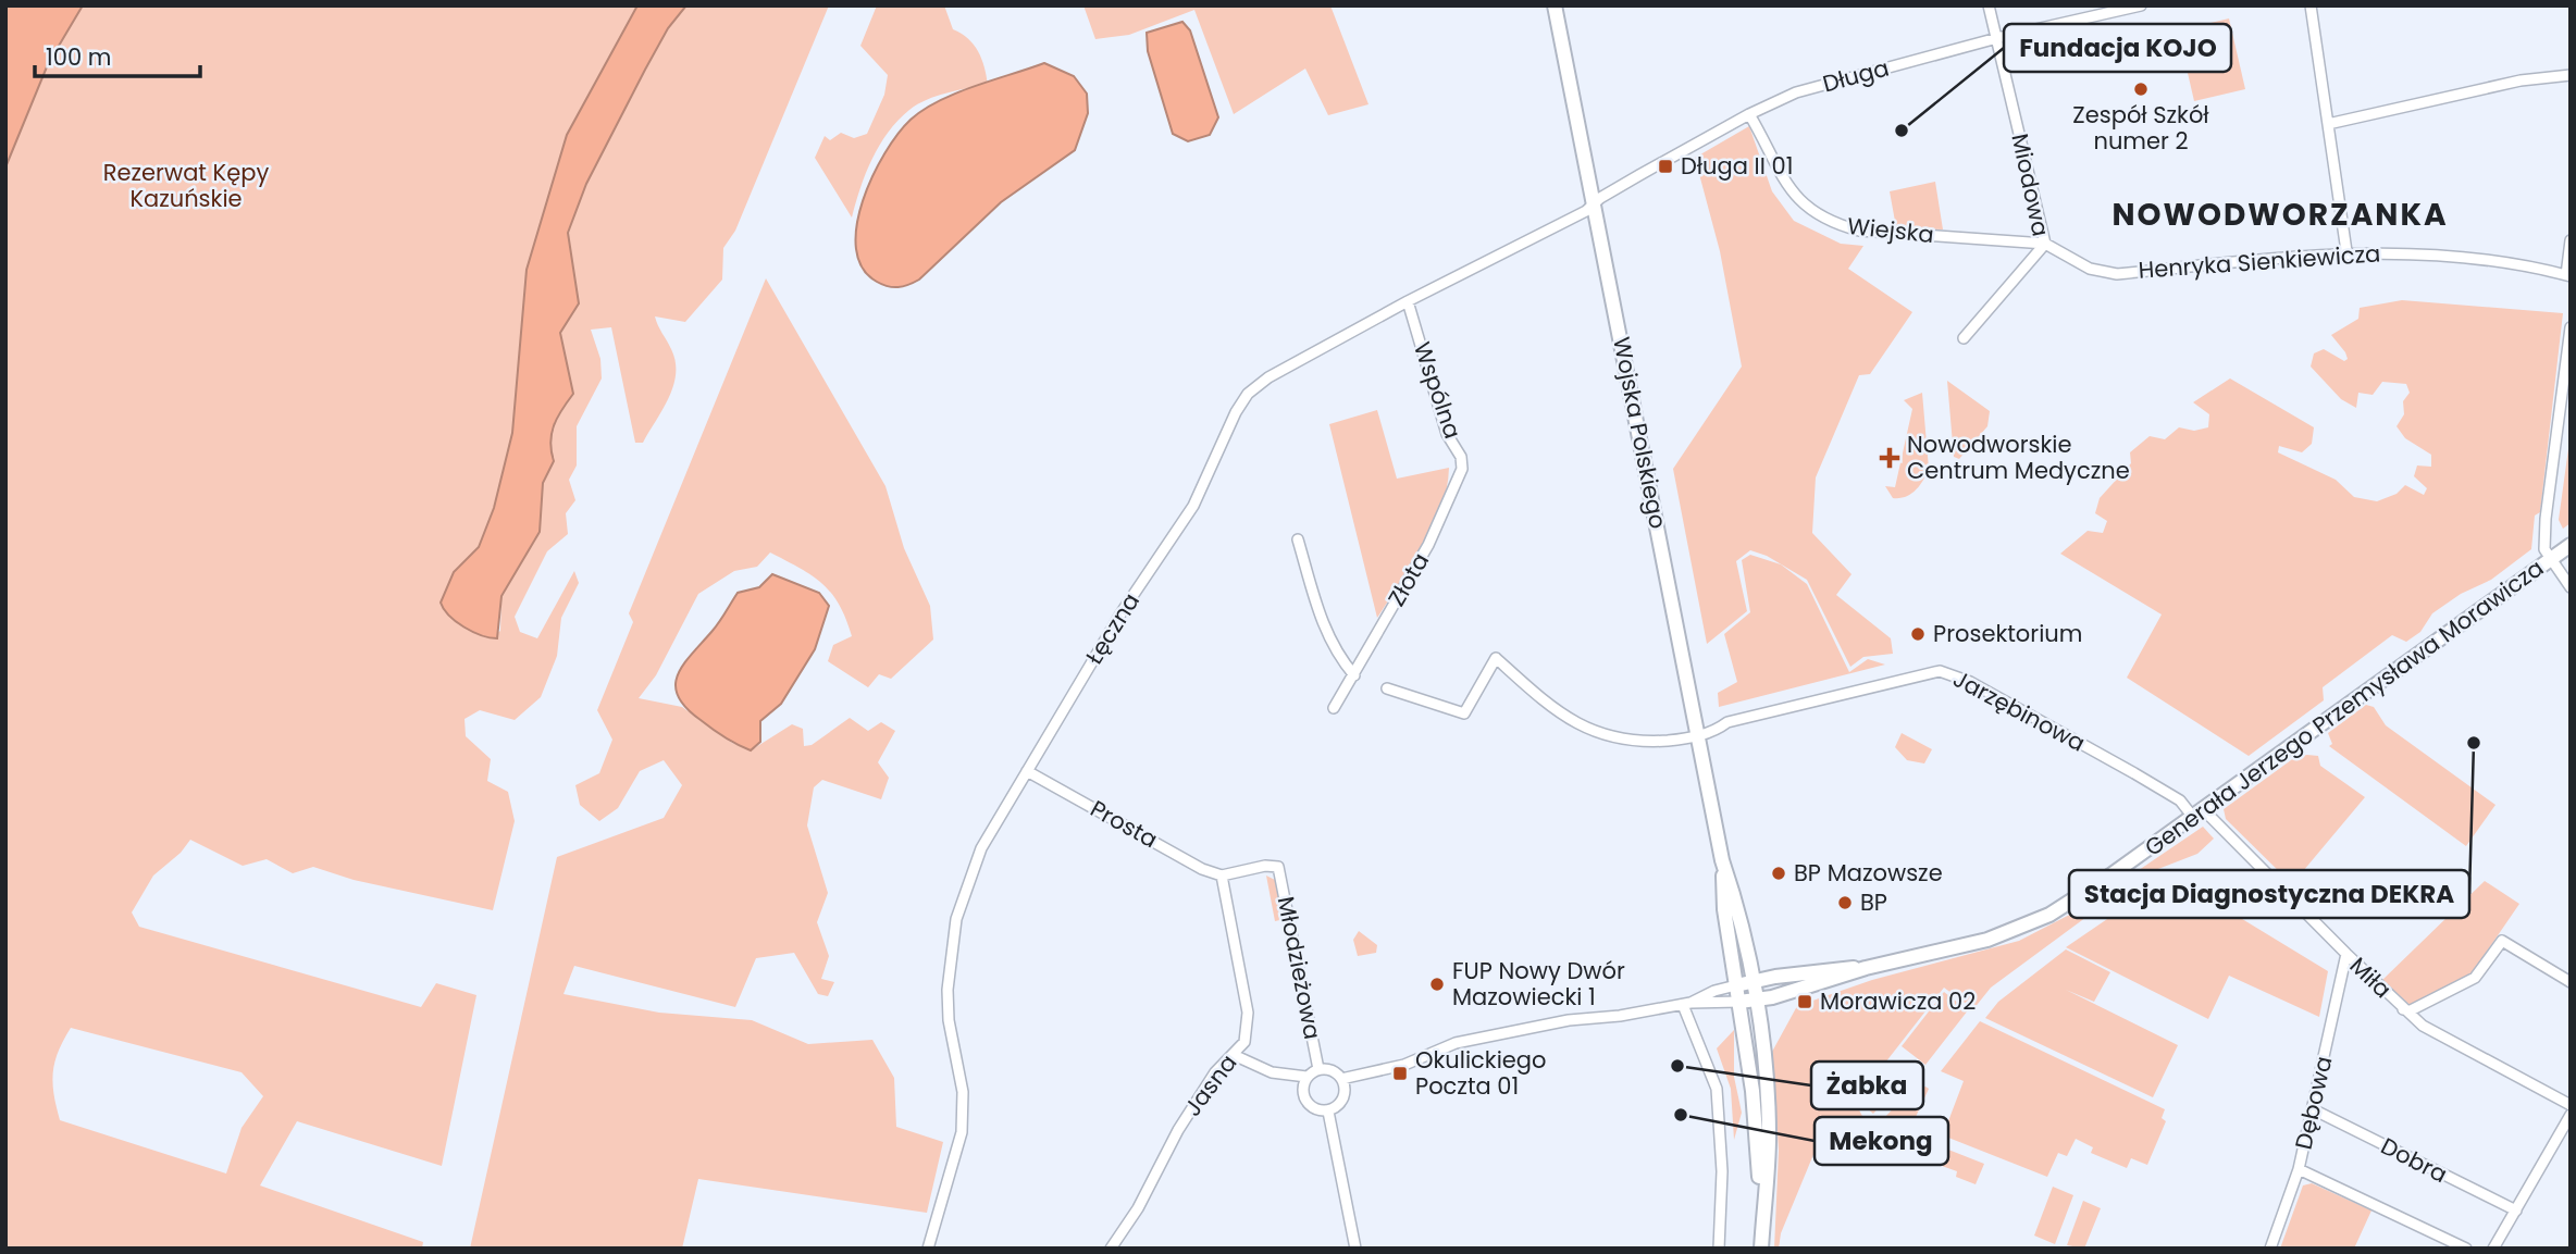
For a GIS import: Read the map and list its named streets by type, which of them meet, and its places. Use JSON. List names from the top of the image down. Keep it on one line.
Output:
{"streets":{"main road":["Wojska Polskiego","Generała Jerzego Przemysława Morawicza"],"street":["Długa","Miodowa","Wiejska","Henryka Sienkiewicza","Wspólna","Złota","Łęczna","Jarzębinowa","Prosta","Młodzieżowa","Miła","Jasna","Dębowa","Dobra"]},"crossings":[["Długa","Miodowa"],["Długa","Wiejska"],["Długa","Wojska Polskiego"],["Długa","Łęczna"],["Miodowa","Wiejska"],["Miodowa","Henryka Sienkiewicza"],["Wiejska","Henryka Sienkiewicza"],["Wspólna","Złota"],["Wspólna","Łęczna"],["Wojska Polskiego","Łęczna"],["Wojska Polskiego","Generała Jerzego Przemysława Morawicza"],["Wojska Polskiego","Jarzębinowa"],["Łęczna","Prosta"],["Generała Jerzego Przemysława Morawicza","Jarzębinowa"],["Generała Jerzego Przemysława Morawicza","Miła"],["Jarzębinowa","Miła"],["Prosta","Młodzieżowa"],["Prosta","Jasna"],["Młodzieżowa","Jasna"],["Miła","Dębowa"],["Dębowa","Dobra"]],"districts":["NOWODWORZANKA"],"parks":["Rezerwat Kępy Kazuńskie"],"places":{"other":["Zespół Szkół numer 2","Fundacja KOJO","Prosektorium","Stacja Diagnostyczna DEKRA","BP Mazowsze","BP","FUP Nowy Dwór Mazowiecki 1","Żabka","Mekong"],"transit":["Długa II 01","Morawicza 02","Okulickiego Poczta 01"],"health":["Nowodworskie Centrum Medyczne"]},"scale_bar":"100 m"}
